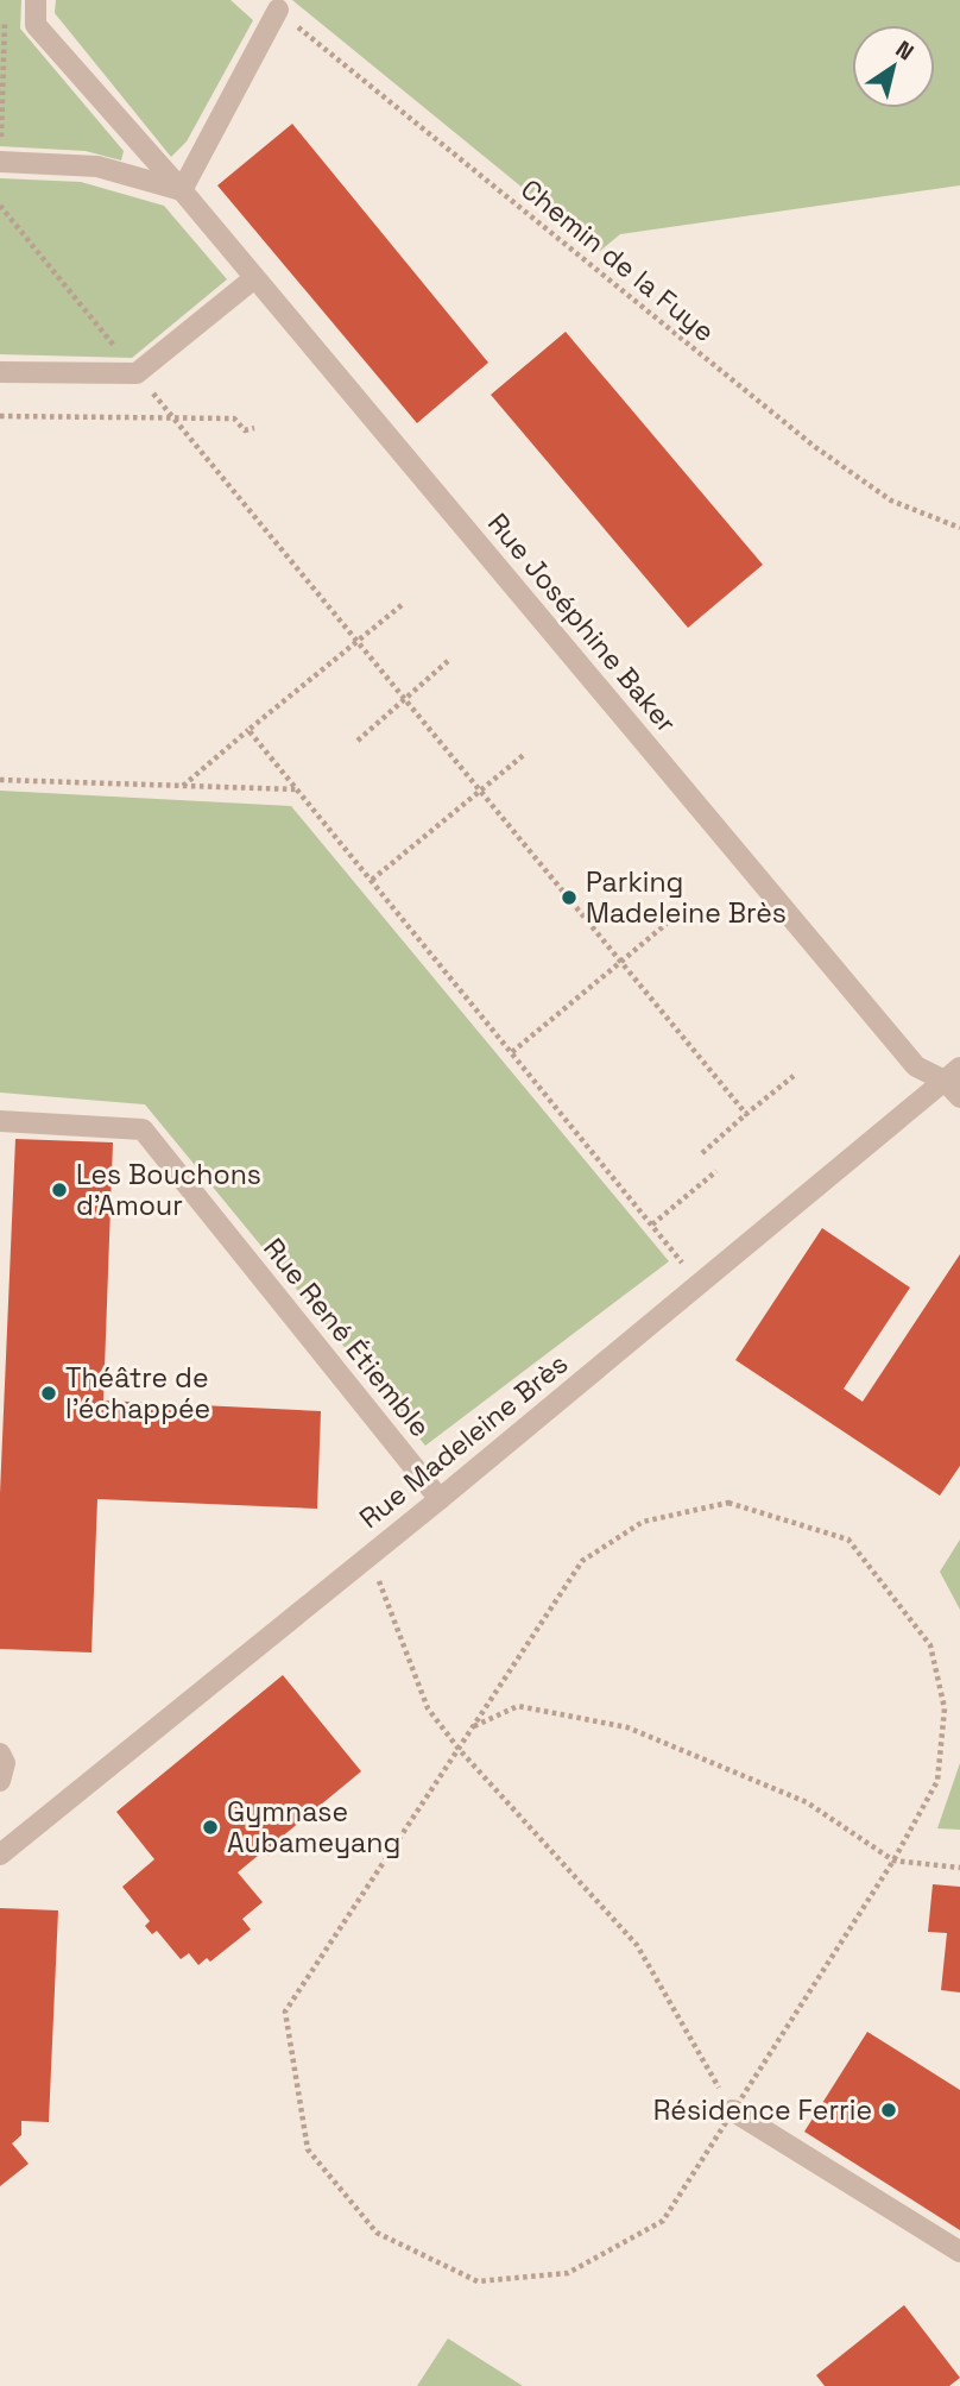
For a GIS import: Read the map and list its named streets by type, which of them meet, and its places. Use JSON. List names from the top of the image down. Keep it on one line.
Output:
{"streets":{"street":["Rue Joséphine Baker","Rue René Étiemble","Rue Madeleine Brès"],"path":["Chemin de la Fuye"]},"crossings":[["Rue Joséphine Baker","Rue Madeleine Brès"],["Rue René Étiemble","Rue Madeleine Brès"]],"places":["Parking Madeleine Brès","Les Bouchons d'Amour","Théâtre de l'échappée","Gymnase Aubameyang","Résidence Ferrie"],"north":"top right"}
